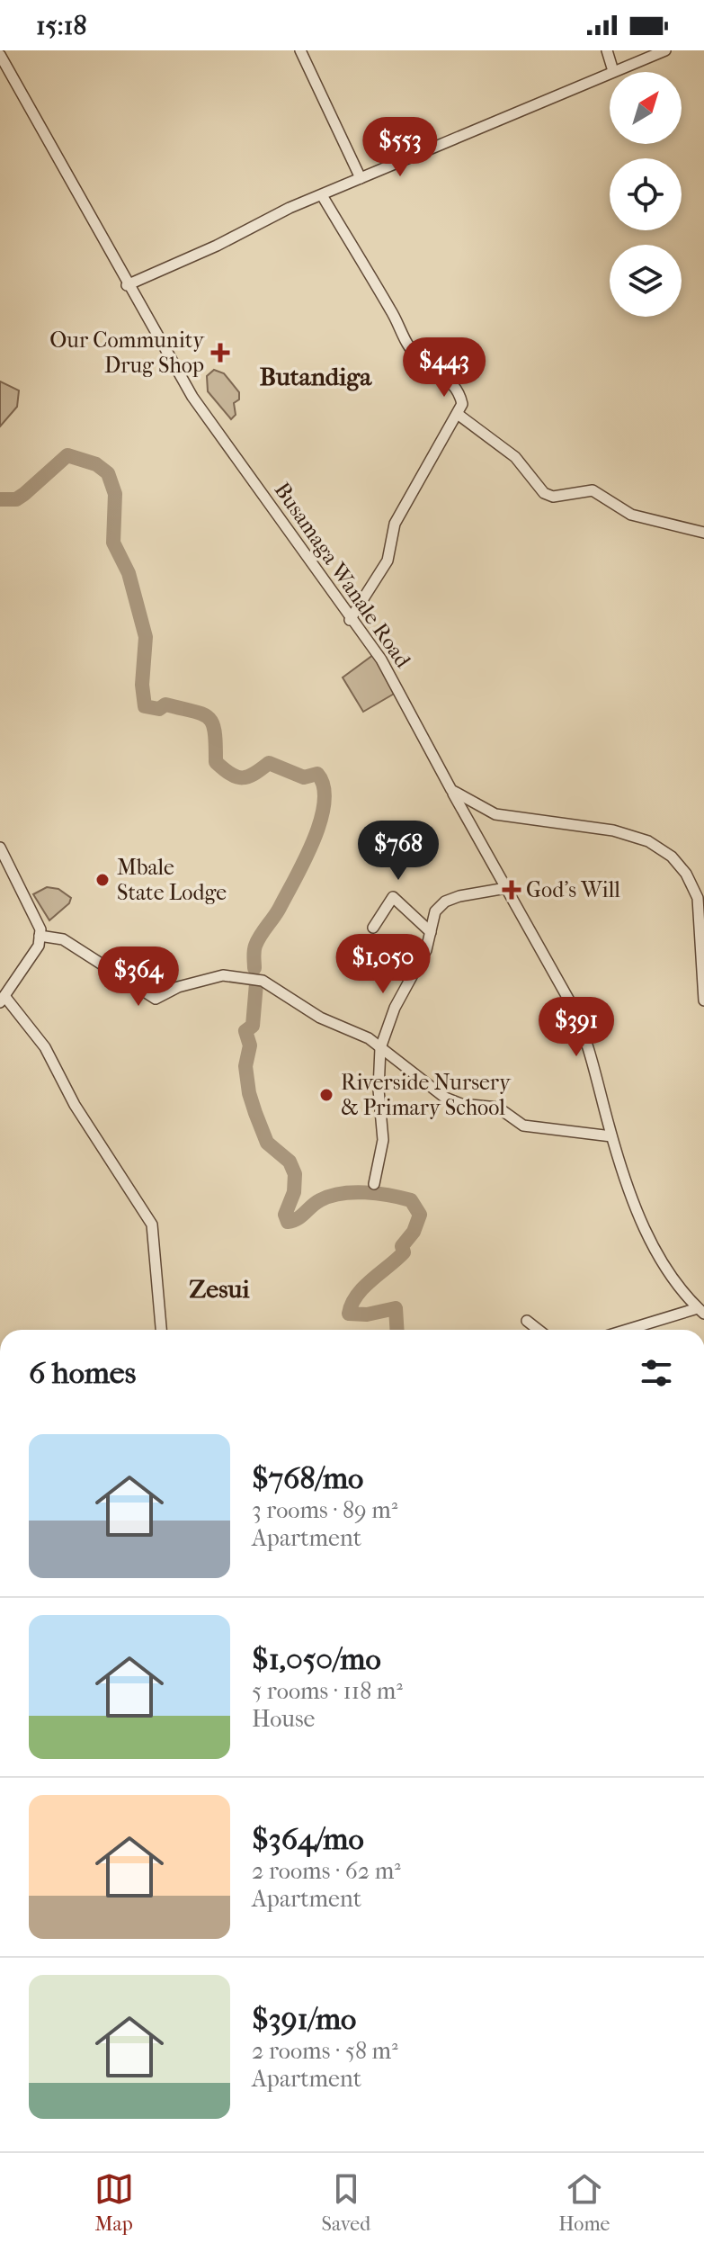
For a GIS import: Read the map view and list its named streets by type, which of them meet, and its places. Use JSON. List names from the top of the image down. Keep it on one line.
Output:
{"streets":{"street":["Busamaga Wanale Road"]},"districts":["Butandiga","Zesui"],"places":{"health":["Our Community Drug Shop","God's Will"],"other":["Mbale State Lodge","Riverside Nursery & Primary School"]},"north":"top right","page":{"status":"15:18","price":["$553","$443","$768","$1,050","$364","$391"],"heading":"6 homes","list":[{"name":"$768/mo","note":"3 rooms · 89 m² · Apartment"},{"name":"$1,050/mo","note":"5 rooms · 118 m² · House"},{"name":"$364/mo","note":"2 rooms · 62 m² · Apartment"},{"name":"$391/mo","note":"2 rooms · 58 m² · Apartment"}],"tabs":["Map","Saved","Home"]}}
